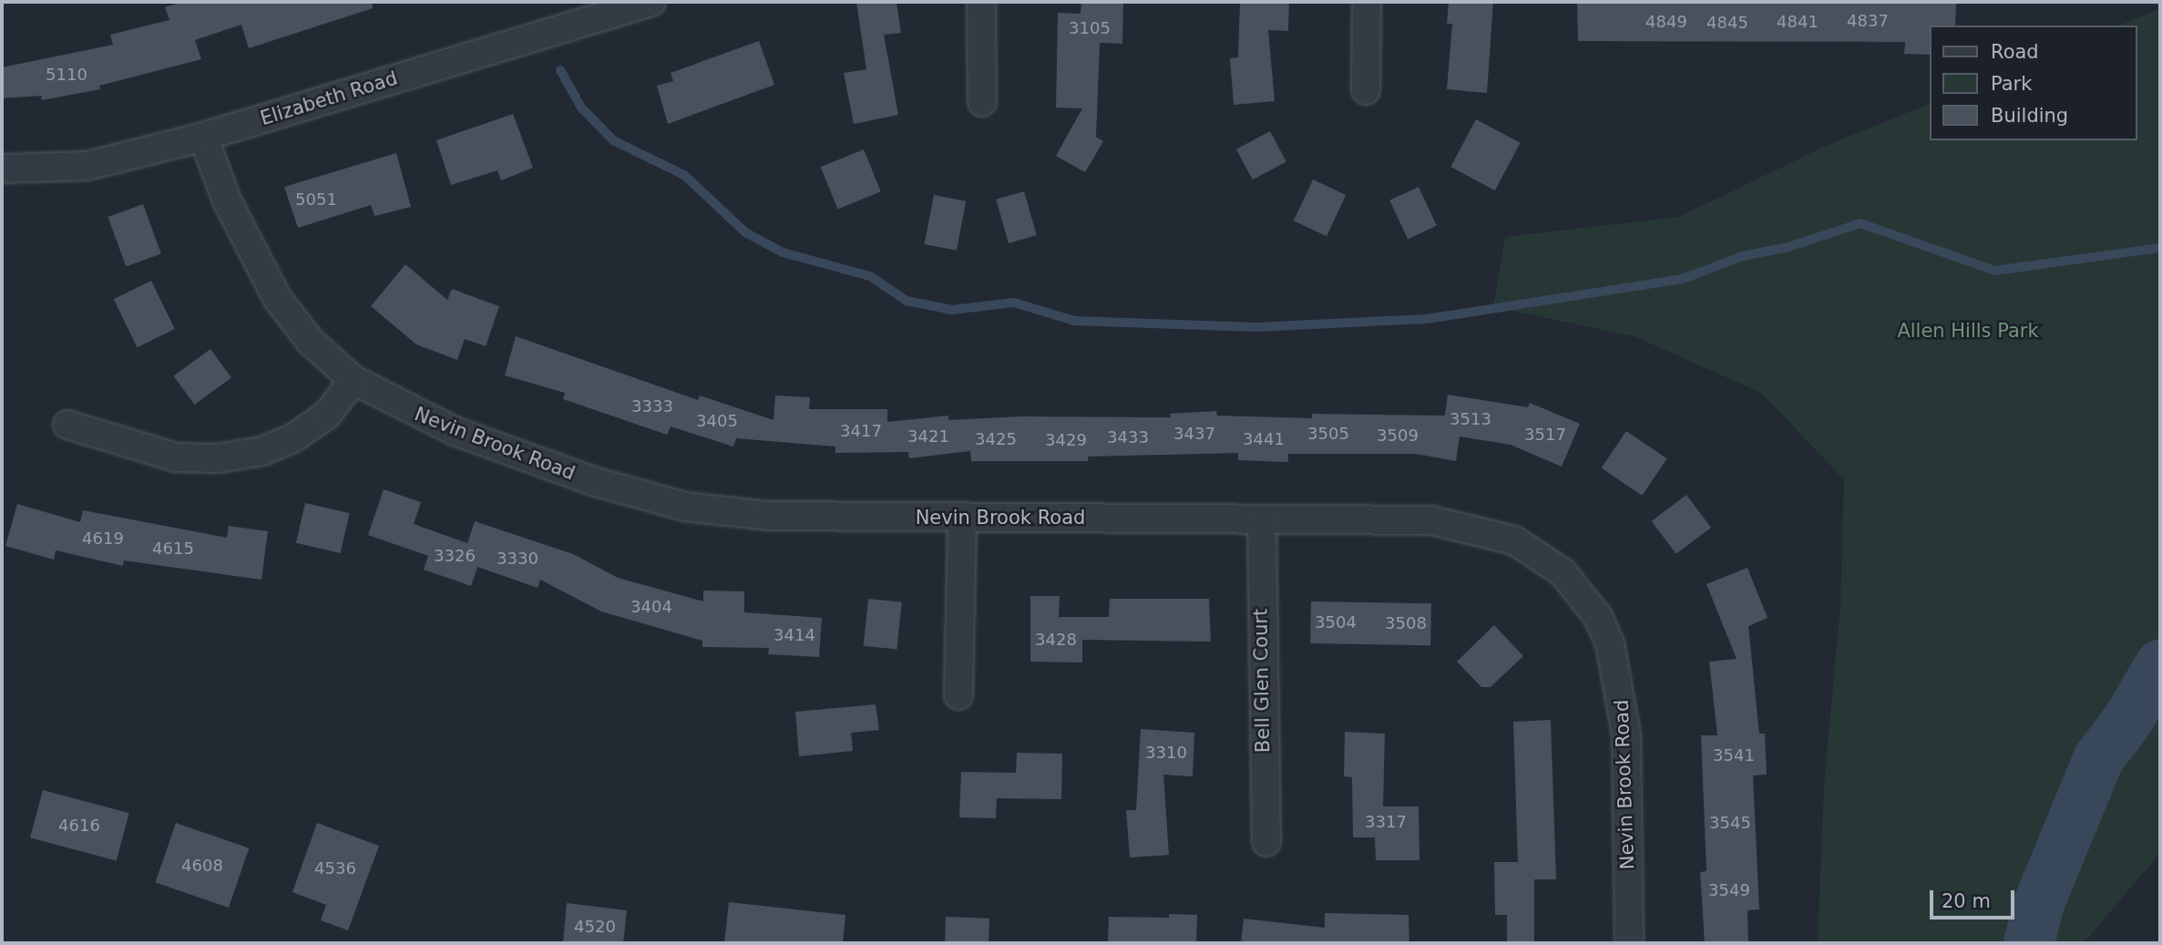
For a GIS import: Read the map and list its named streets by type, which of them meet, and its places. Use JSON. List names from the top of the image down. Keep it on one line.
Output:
{"streets":{"street":["Elizabeth Road","Nevin Brook Road","Bell Glen Court"]},"crossings":[["Elizabeth Road","Nevin Brook Road"],["Nevin Brook Road","Bell Glen Court"]],"parks":["Allen Hills Park"],"house_numbers":["4837","4849","4841","4845","3105","5110","5051","3333","3513","3405","3417","3437","3505","3517","3509","3421","3433","3425","3441","3429","4619","4615","3326","3330","3404","3504","3508","3414","3428","3310","3541","3317","3545","4616","4608","4536","3549","4520"],"legend":["Road","Park","Building"],"scale_bar":"20 m"}
